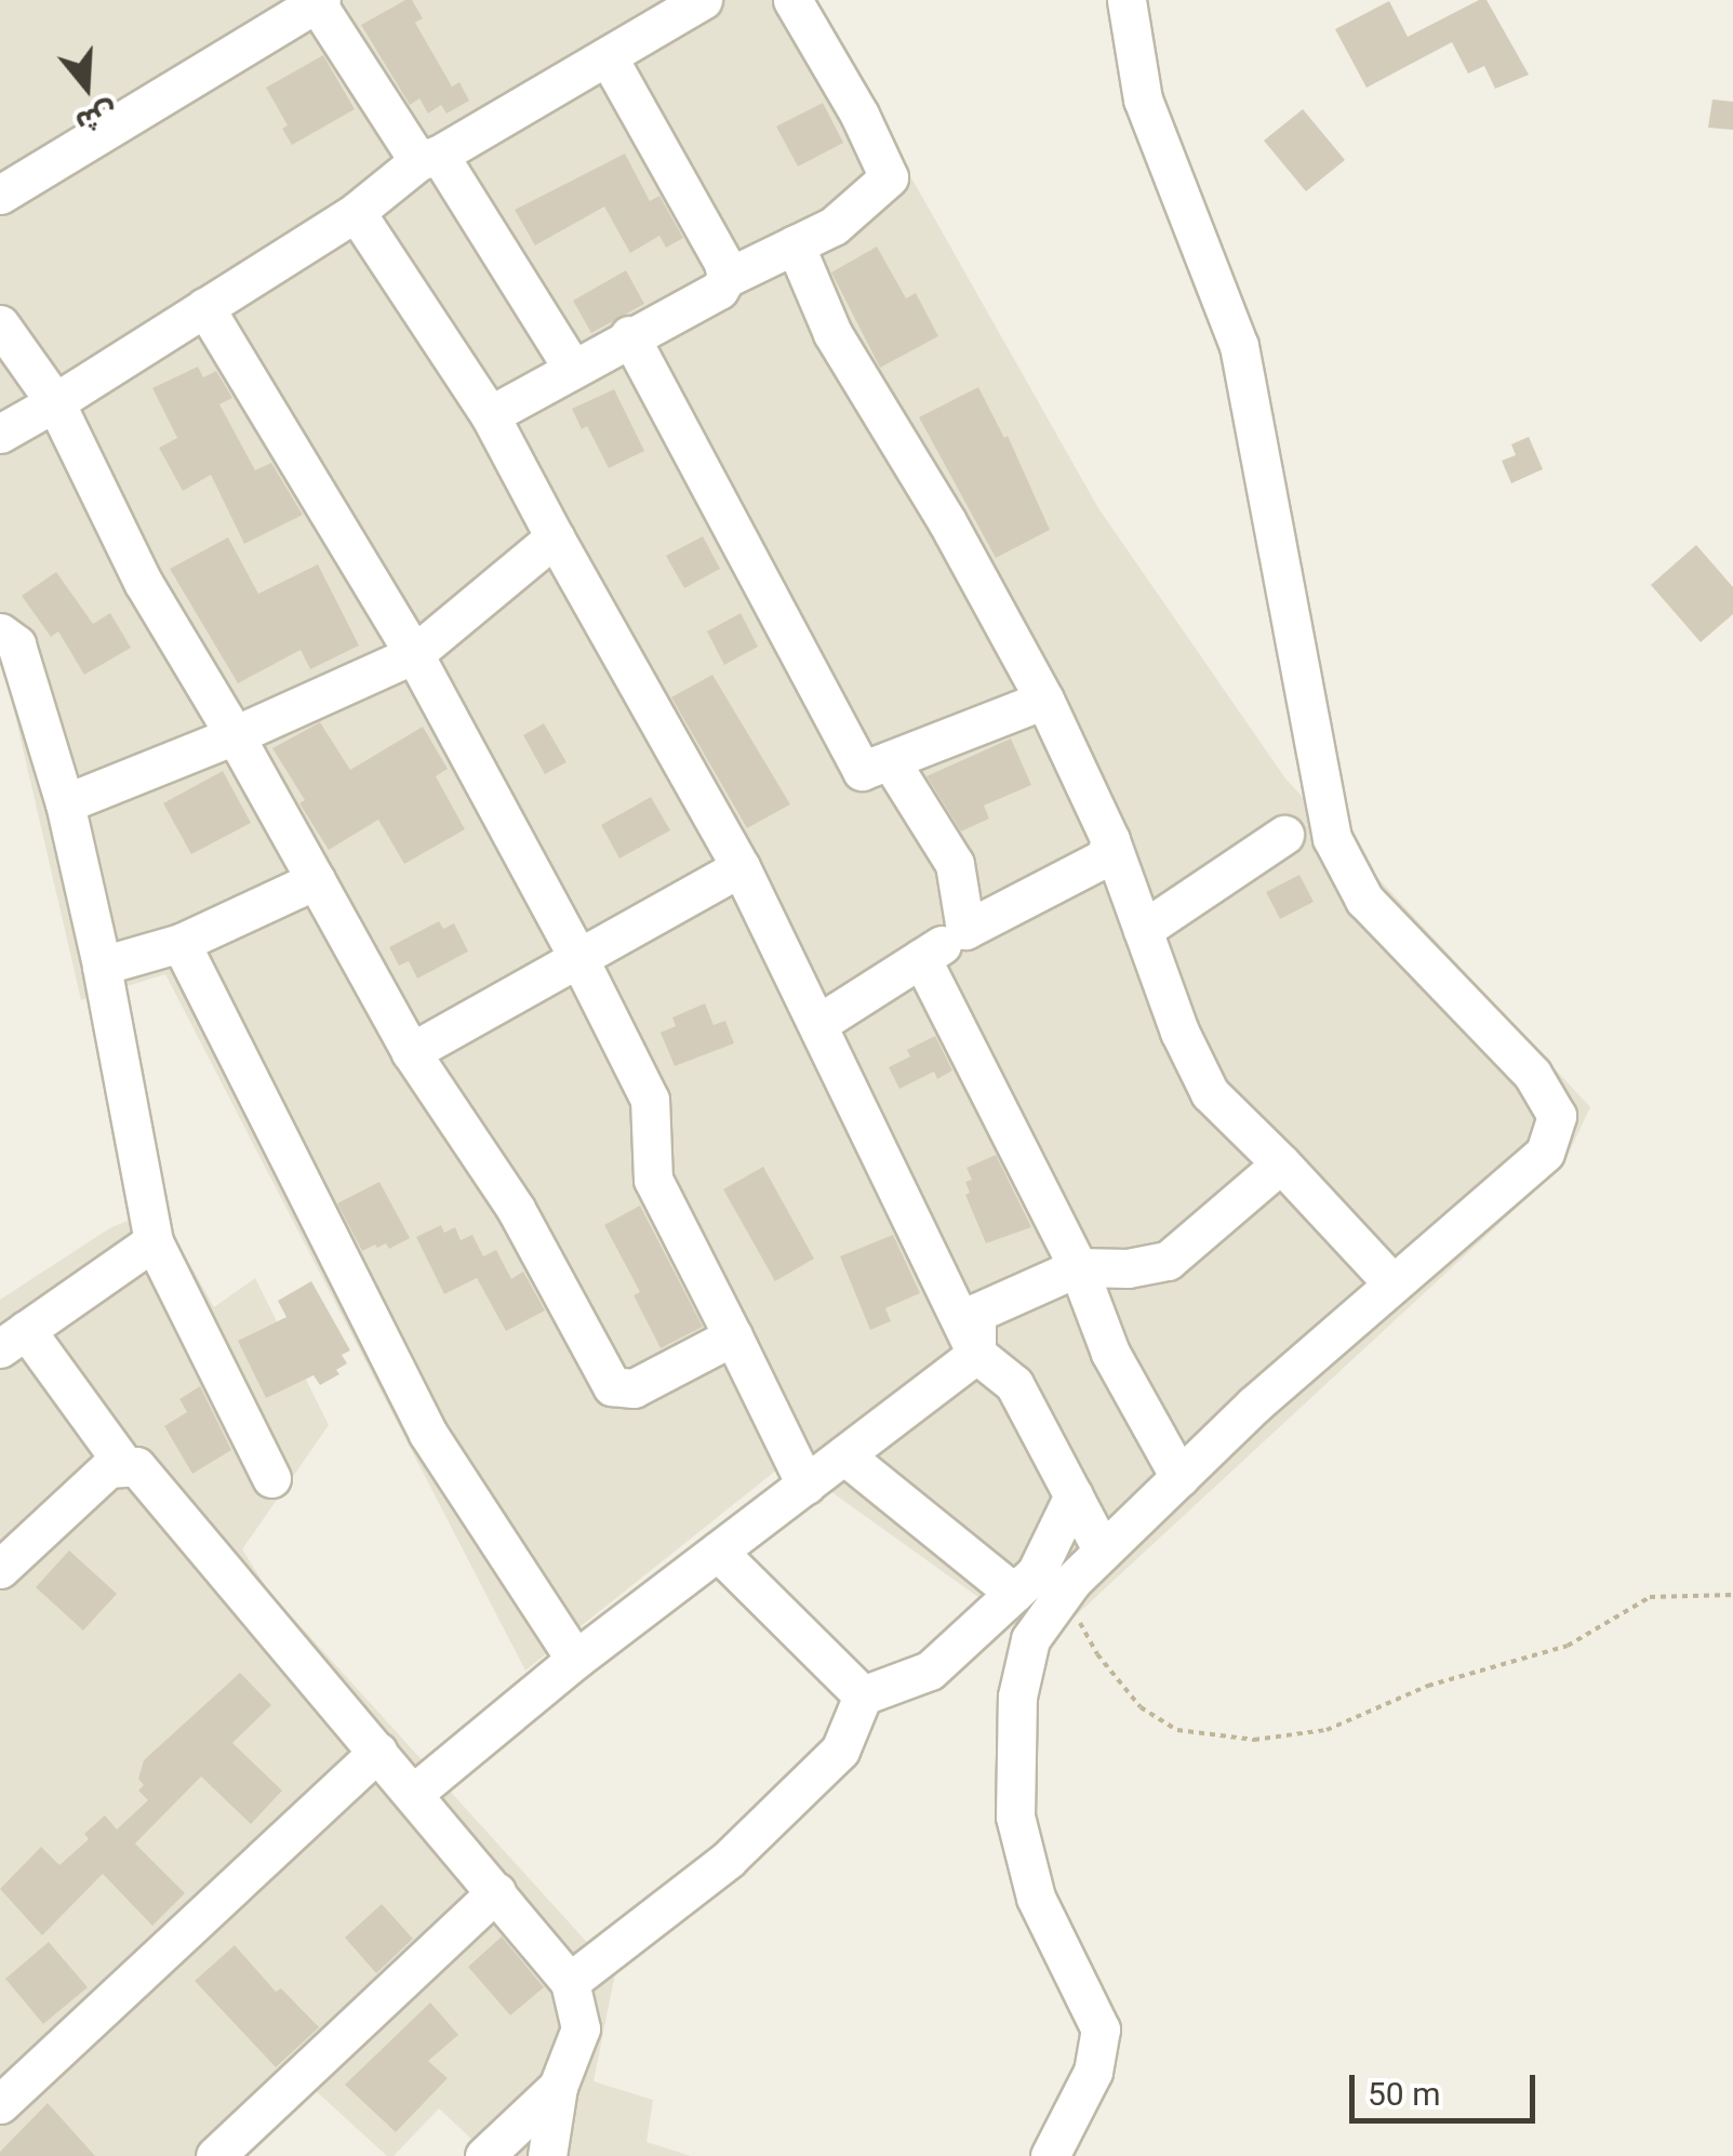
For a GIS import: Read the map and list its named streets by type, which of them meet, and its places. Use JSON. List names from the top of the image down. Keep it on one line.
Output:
{"scale_bar":"50 m","north":"bottom"}
